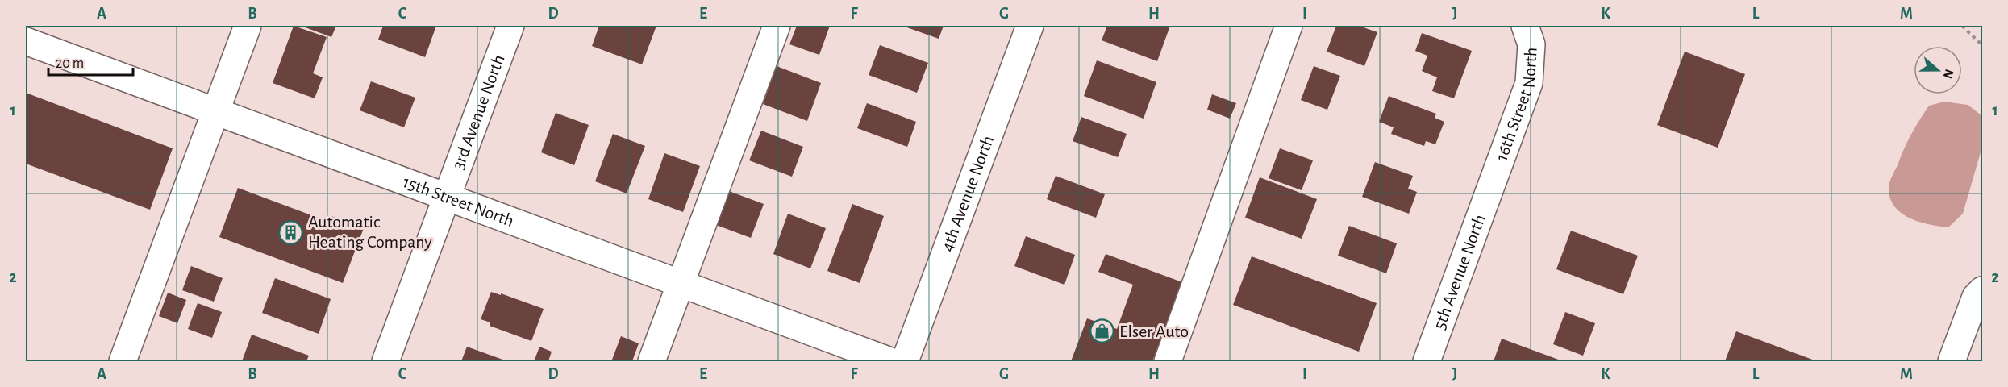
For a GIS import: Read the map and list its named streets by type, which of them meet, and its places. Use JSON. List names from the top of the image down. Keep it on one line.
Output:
{"streets":{"street":["16th Street North","3rd Avenue North","4th Avenue North","15th Street North","5th Avenue North"]},"crossings":[["16th Street North","5th Avenue North"],["3rd Avenue North","15th Street North"]],"places":{"building":["Automatic Heating Company"],"shop":["Elser Auto"]},"scale_bar":"20 m","north":"right","grid":{"columns":["A","B","C","D","E","F","G","H","I","J","K","L","M"],"rows":["1","2"]}}
